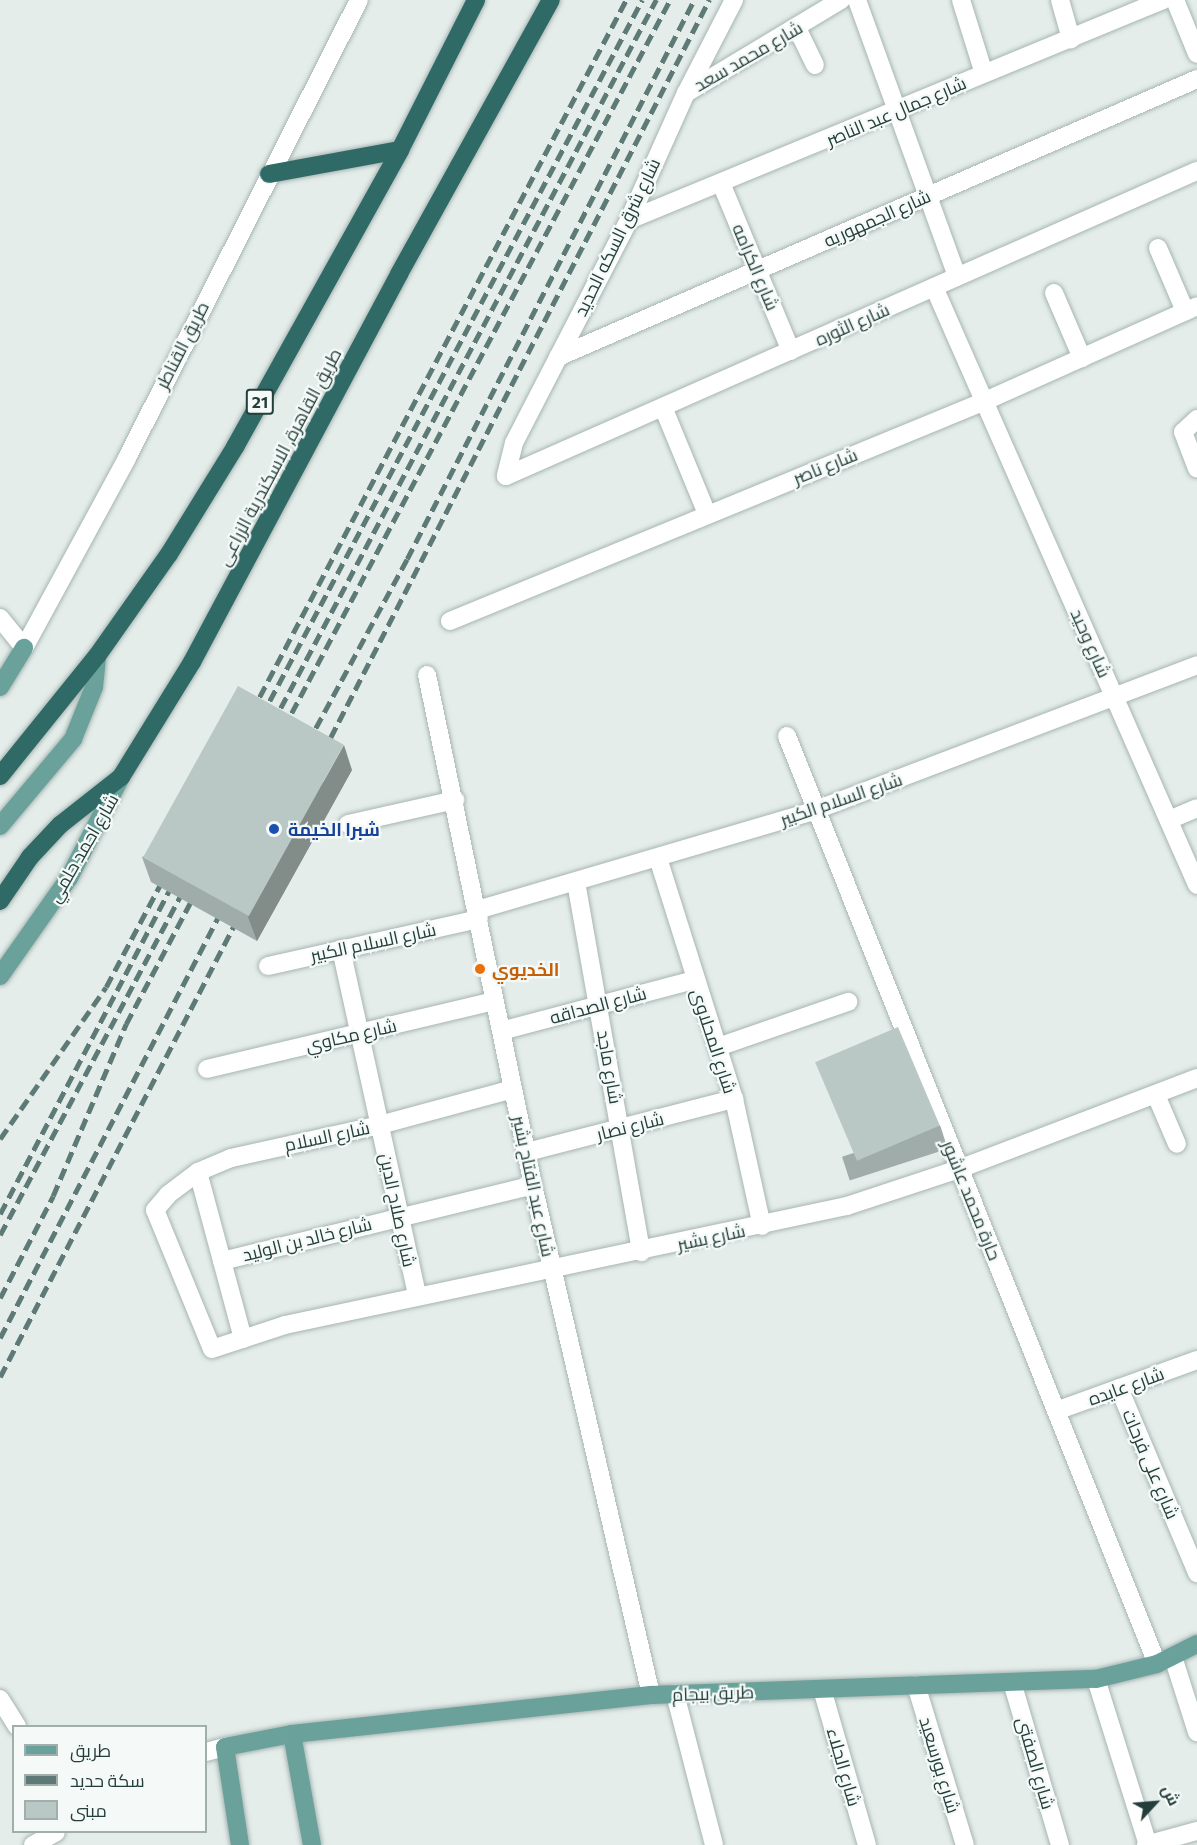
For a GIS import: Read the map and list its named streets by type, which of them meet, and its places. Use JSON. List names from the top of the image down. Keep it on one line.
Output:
{"streets":{"highway":["21","طريق القاهرة, الاسكندرية الزراعى"],"main road":["طريق القناطر","شارع احمد حلمي","طريق بيجام"],"street":["شارع محمد سعد","شارع جمال عبد الناصر","شارع الجمهوريه","شارع شرق السكه الحديد","شارع الكرامه","شارع الثوره","شارع ناصر","شارع وحيد","شارع السلام الكبير","شارع الصداقه","شارع مكاوي","شارع المحلاوى","شارع ماجد","شارع نصار","شارع السلام","شارع عبد الفتاح بشير","حارة محمد عاشور","شارع صلاح الدين","شارع بشير","شارع خالد بن الوليد","شارع عايده","شارع على فرحات","شارع الصفتى","شارع بورسعيد","شارع الجلاء"]},"crossings":[["شارع محمد سعد","شارع شرق السكه الحديد"],["شارع جمال عبد الناصر","شارع شرق السكه الحديد"],["شارع جمال عبد الناصر","شارع الكرامه"],["شارع الجمهوريه","شارع شرق السكه الحديد"],["شارع الجمهوريه","شارع الكرامه"],["شارع شرق السكه الحديد","شارع الثوره"],["شارع الكرامه","شارع الثوره"],["شارع الثوره","شارع وحيد"],["طريق القاهرة, الاسكندرية الزراعى","شارع احمد حلمي"],["شارع ناصر","شارع وحيد"],["شارع وحيد","شارع السلام الكبير"],["شارع السلام الكبير","شارع المحلاوى"],["شارع السلام الكبير","شارع ماجد"],["شارع السلام الكبير","شارع عبد الفتاح بشير"],["شارع السلام الكبير","حارة محمد عاشور"],["شارع السلام الكبير","شارع صلاح الدين"],["شارع الصداقه","شارع المحلاوى"],["شارع الصداقه","شارع ماجد"],["شارع الصداقه","شارع عبد الفتاح بشير"],["شارع مكاوي","شارع عبد الفتاح بشير"],["شارع مكاوي","شارع صلاح الدين"],["شارع المحلاوى","شارع نصار"],["شارع المحلاوى","شارع بشير"],["شارع ماجد","شارع نصار"],["شارع ماجد","شارع بشير"],["شارع نصار","شارع عبد الفتاح بشير"],["شارع السلام","شارع عبد الفتاح بشير"],["شارع السلام","شارع صلاح الدين"],["شارع السلام","شارع بشير"],["شارع عبد الفتاح بشير","شارع بشير"],["شارع عبد الفتاح بشير","شارع خالد بن الوليد"],["شارع عبد الفتاح بشير","طريق بيجام"],["حارة محمد عاشور","شارع بشير"],["حارة محمد عاشور","شارع عايده"],["حارة محمد عاشور","طريق بيجام"],["شارع صلاح الدين","شارع بشير"],["شارع صلاح الدين","شارع خالد بن الوليد"],["شارع عايده","شارع على فرحات"],["طريق بيجام","شارع الصفتى"],["طريق بيجام","شارع بورسعيد"],["طريق بيجام","شارع الجلاء"]],"places":["شبرا الخيمة","الخديوي"],"legend":["طريق","سكة حديد","مبنى"],"north":"top right"}
